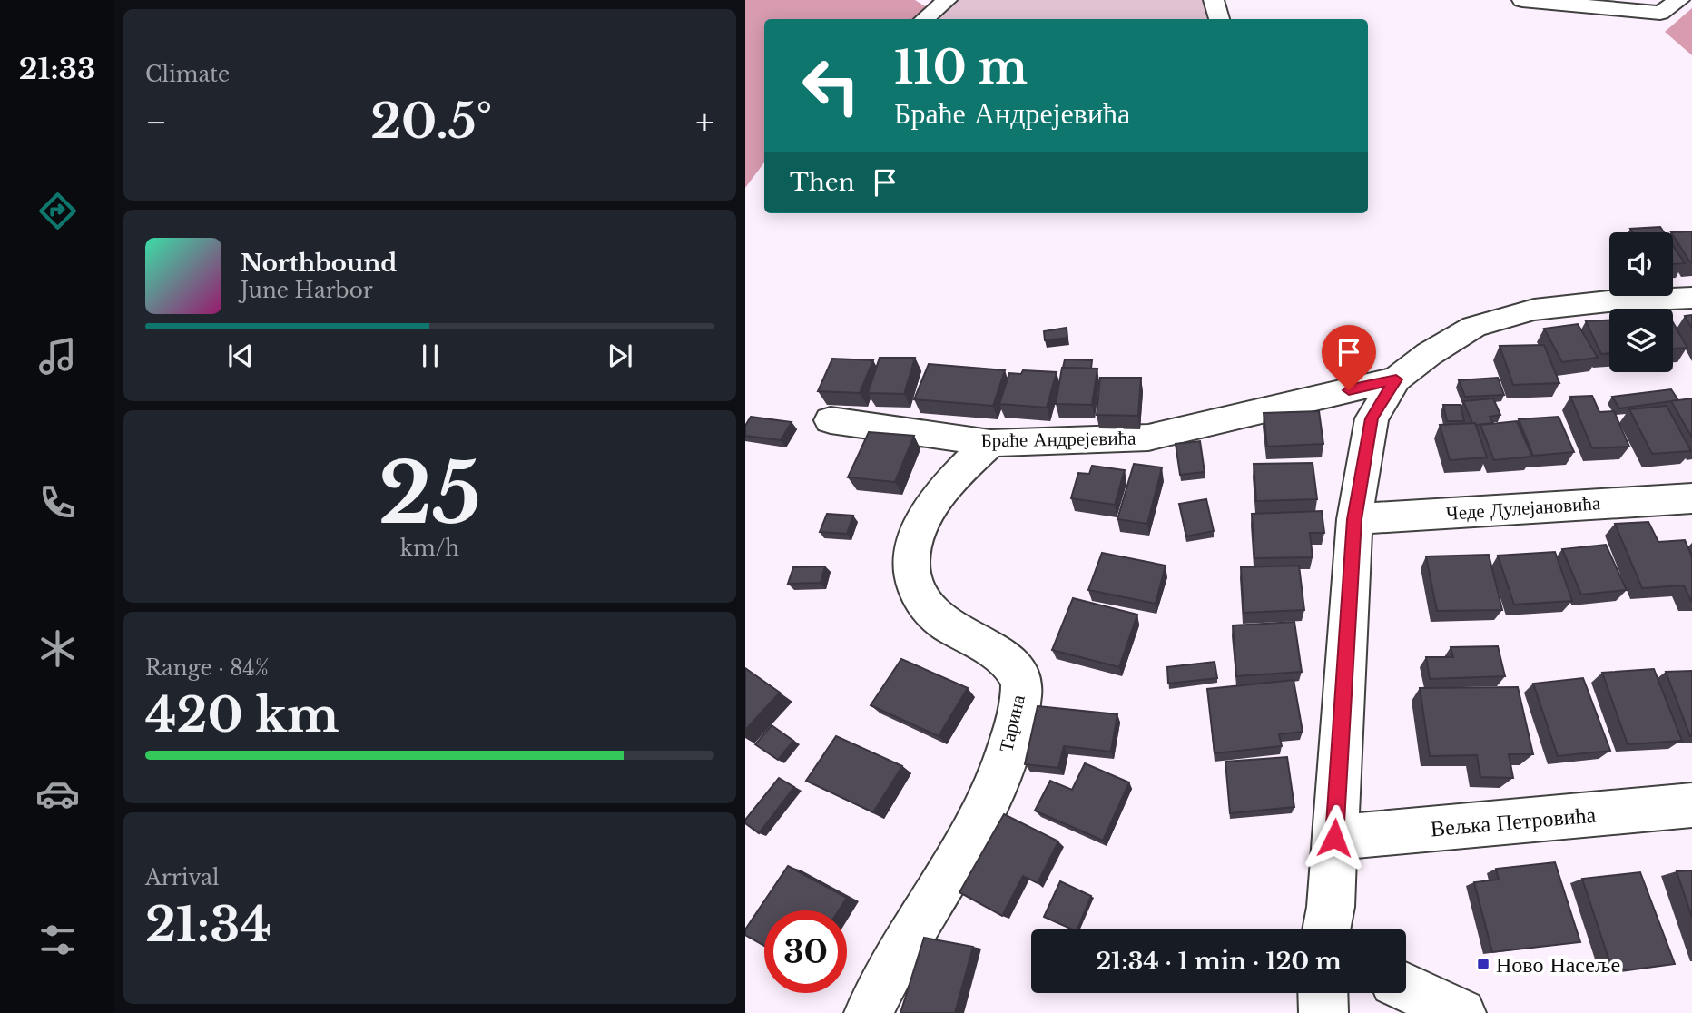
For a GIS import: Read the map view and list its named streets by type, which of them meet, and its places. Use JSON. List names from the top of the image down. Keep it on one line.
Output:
{"streets":{"street":["Браће Андрејевића","Чеде Дулејановића","Тарина","Вељка Петровића"]},"crossings":[["Браће Андрејевића","Тарина"]],"places":{"transit":["Ново Насеље"]},"page":{"tabs":"21:33","tile":["Climate",["25","km/h"],["Range · 84%","420 km"],["Arrival","21:34"]],"turn":["110 m","Браће Андрејевића"],"heat":["−","20.5°","+"],"then":"Then","song":["Northbound","June Harbor"],"limit":"30","trip":"21:34 · 1 min · 120 m"}}
